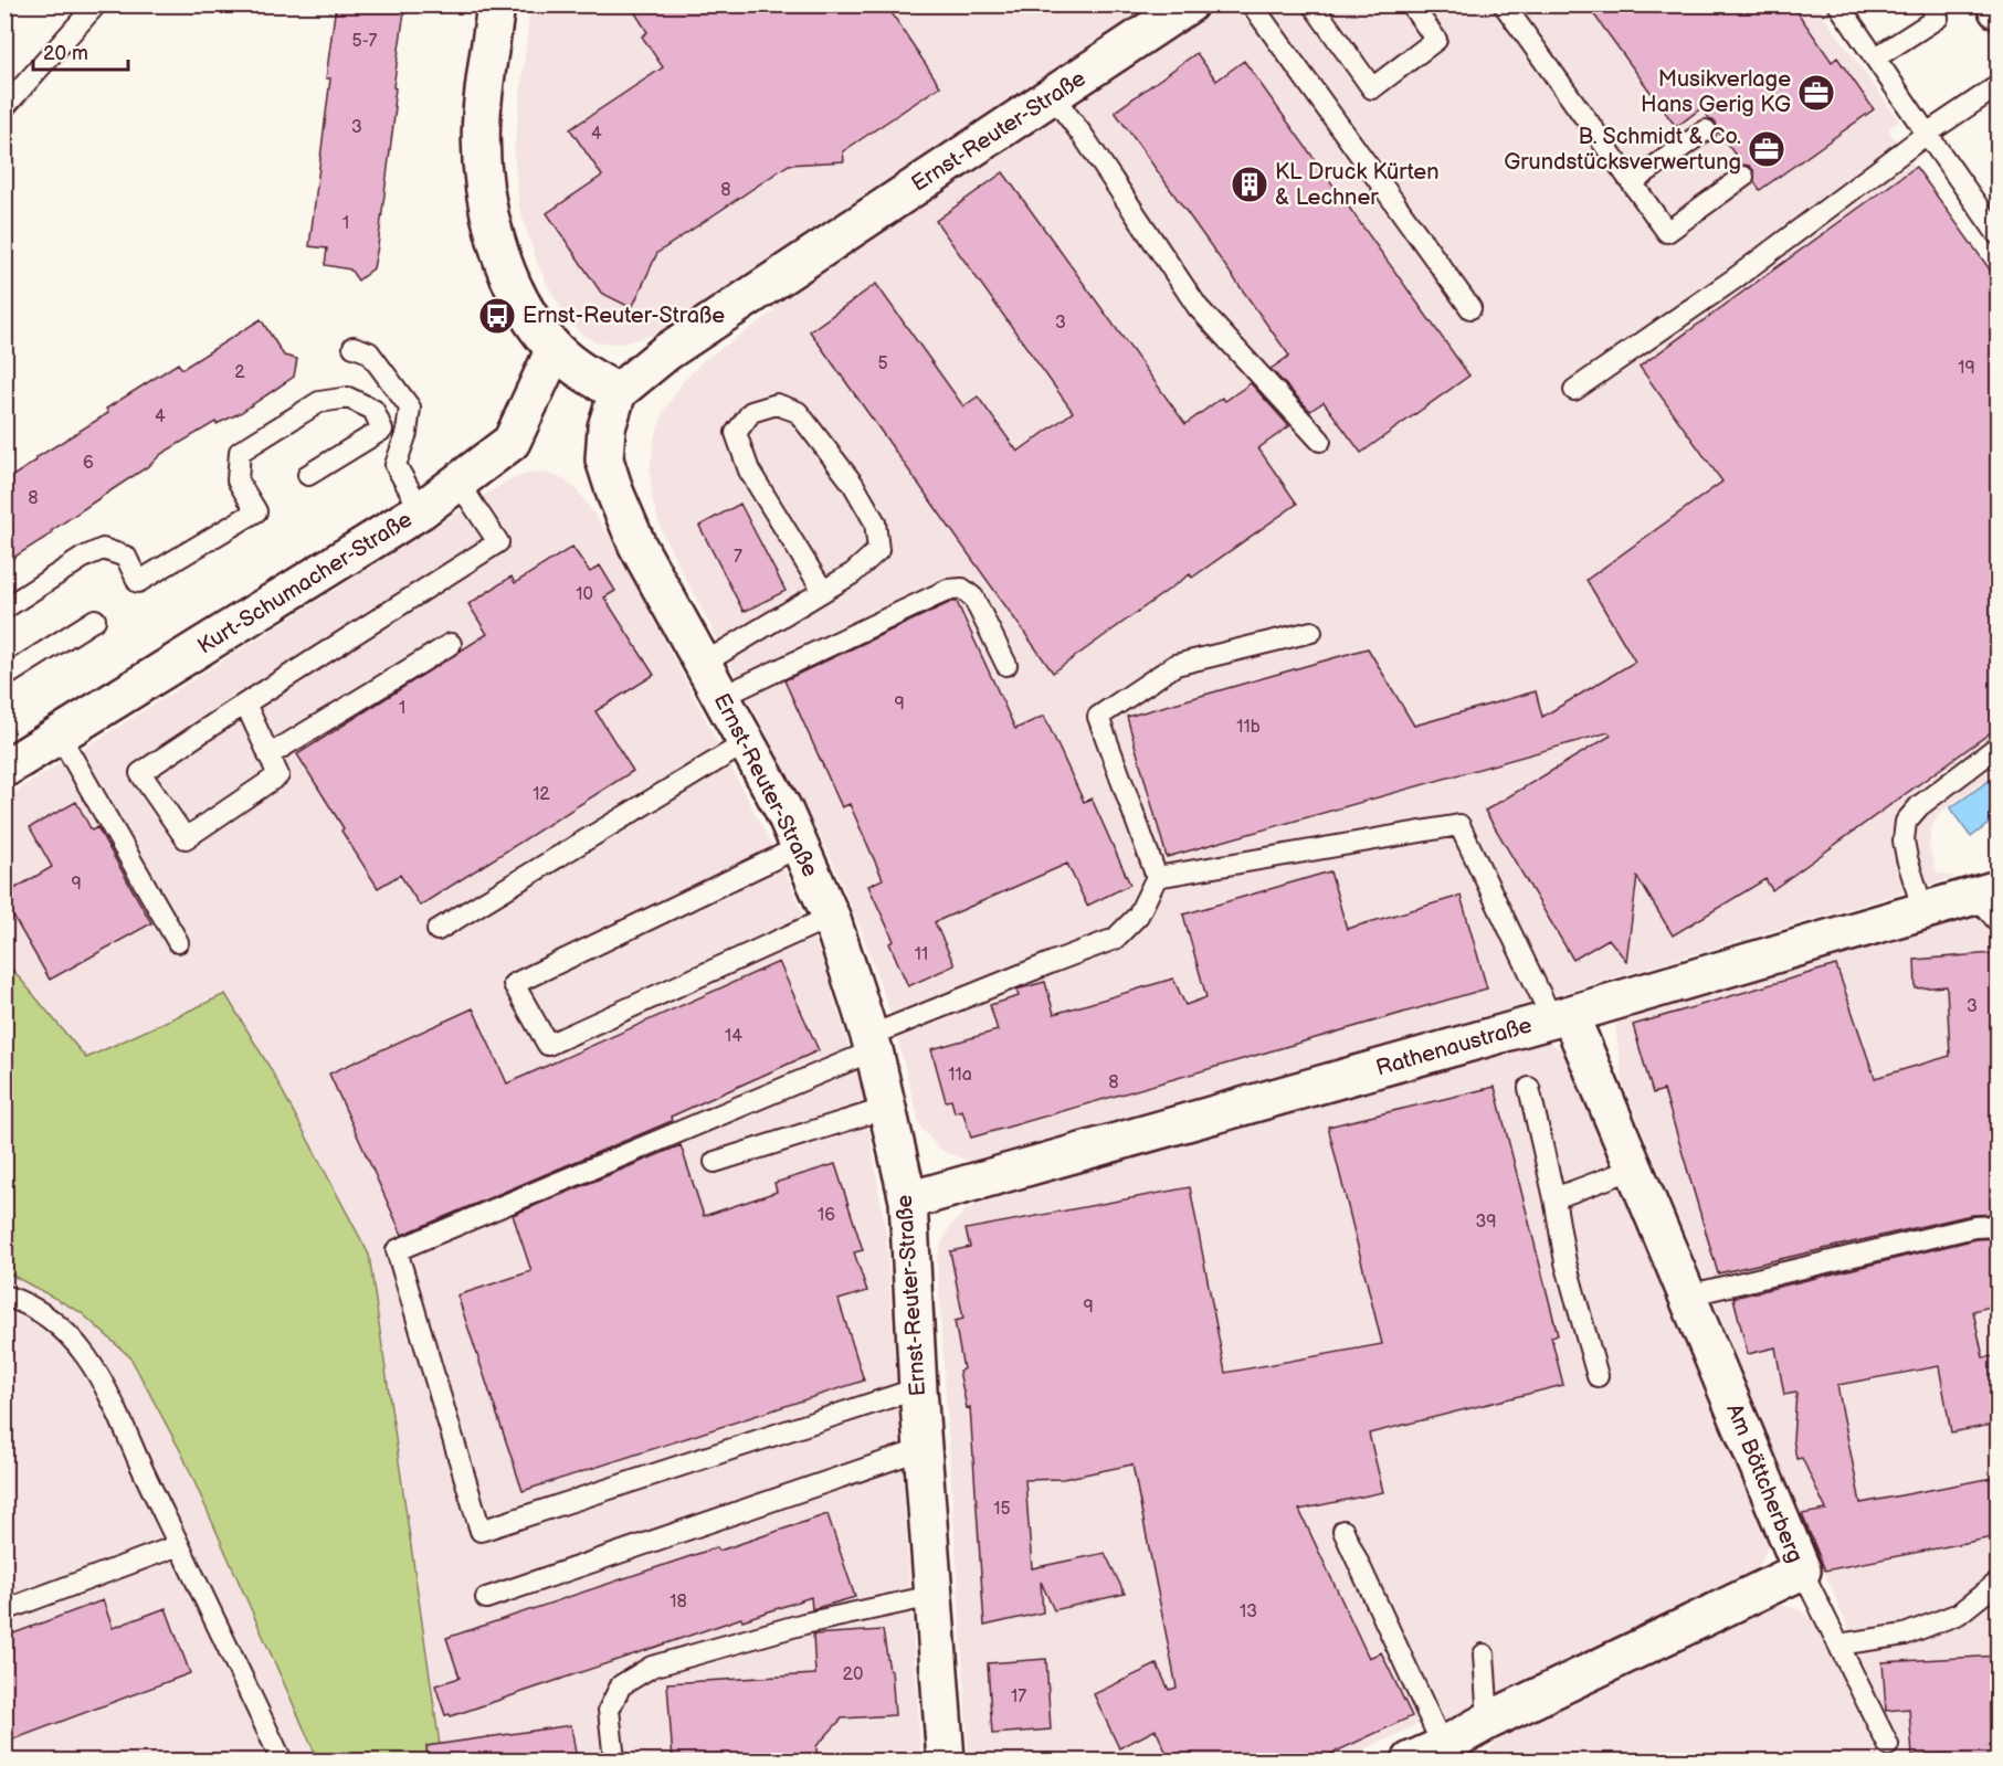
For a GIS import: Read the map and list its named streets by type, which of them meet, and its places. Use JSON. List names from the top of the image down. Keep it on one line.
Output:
{"streets":{"street":["Ernst-Reuter-Straße","Kurt-Schumacher-Straße","Rathenaustraße","Am Böttcherberg"]},"crossings":[["Ernst-Reuter-Straße","Rathenaustraße"],["Rathenaustraße","Am Böttcherberg"]],"places":{"office":["Musikverlage Hans Gerig KG","B. Schmidt & Co. Grundstücksverwertung"],"building":["KL Druck Kürten & Lechner"],"bus stop":["Ernst-Reuter-Straße"]},"house_numbers":["5-7","3","4","8","1","3","5","19","2","4","6","8","7","10","9","1","11b","12","9","11","3","14","11a","8","16","39","9","15","18","13","20","17"],"scale_bar":"20 m"}
